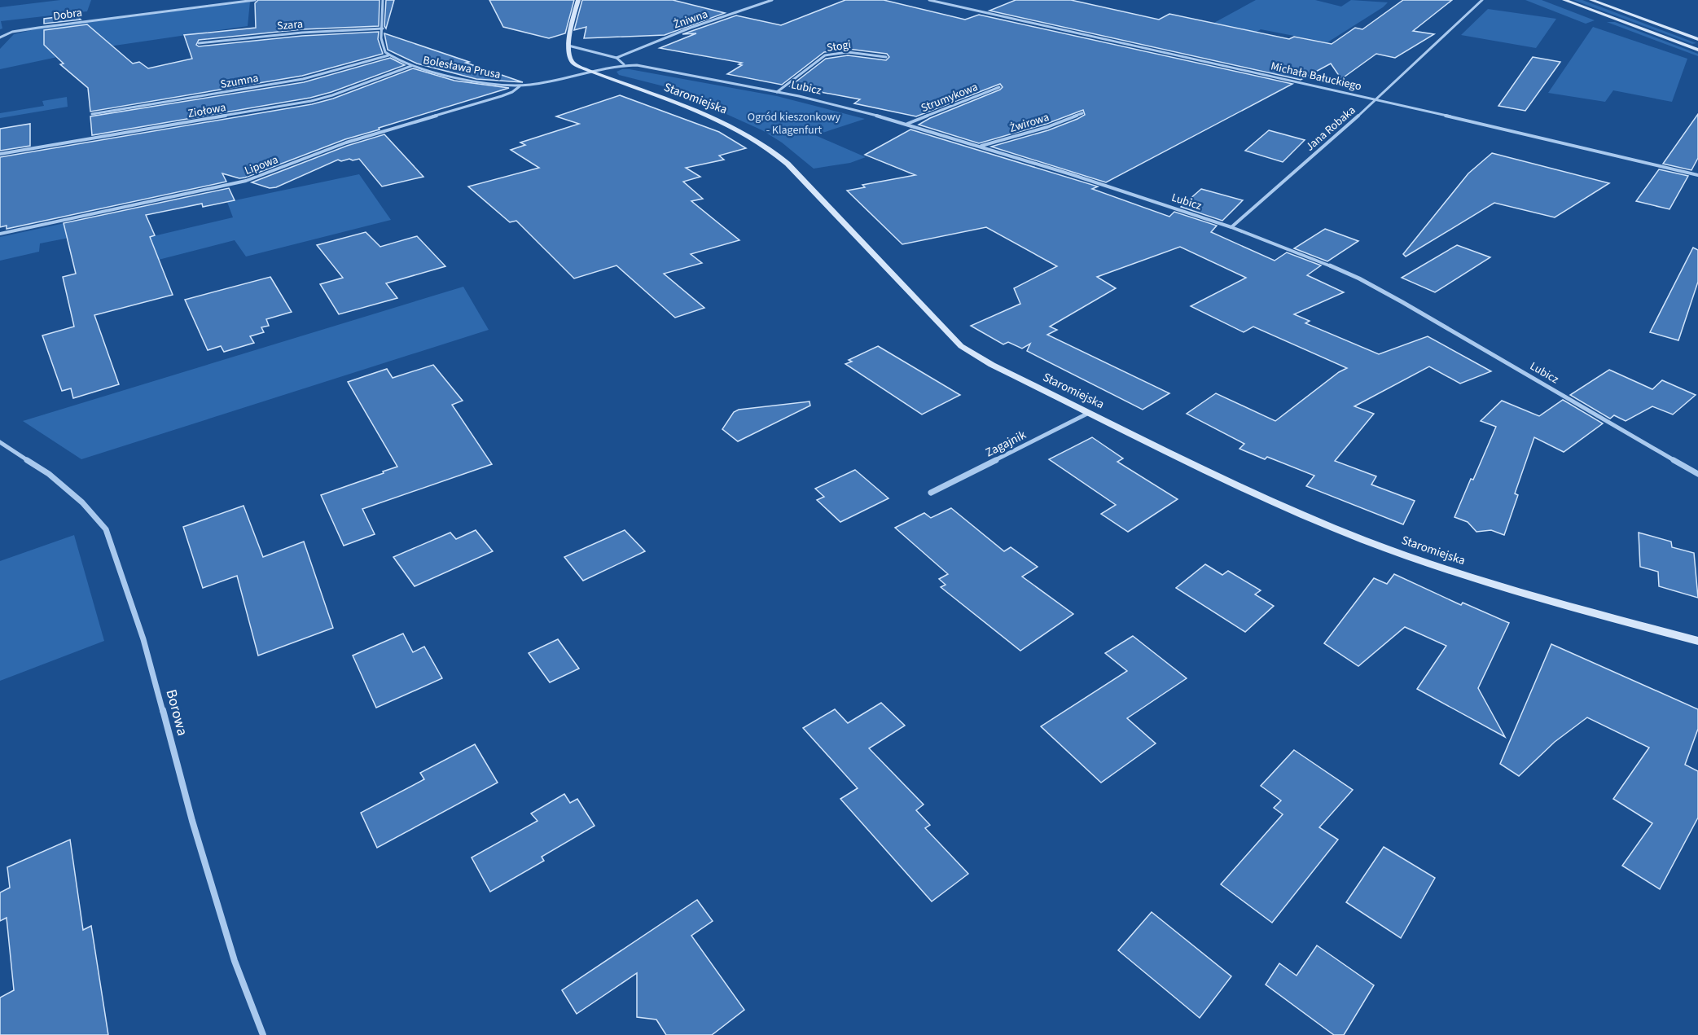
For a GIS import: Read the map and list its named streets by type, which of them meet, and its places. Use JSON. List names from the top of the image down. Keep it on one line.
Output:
{"streets":{"street":["Dobra","Żniwna","Szara","Stogi","Bolesława Prusa","Michała Bałuckiego","Szumna","Lubicz","Strumykowa","Staromiejska","Ziołowa","Żwirowa","Jana Robaka","Lipowa","Zagajnik","Borowa"]},"crossings":[["Stogi","Lubicz"],["Bolesława Prusa","Szumna"],["Bolesława Prusa","Lubicz"],["Bolesława Prusa","Staromiejska"],["Bolesława Prusa","Ziołowa"],["Bolesława Prusa","Lipowa"],["Michała Bałuckiego","Jana Robaka"],["Lubicz","Strumykowa"],["Lubicz","Staromiejska"],["Lubicz","Żwirowa"],["Lubicz","Jana Robaka"],["Staromiejska","Zagajnik"]],"parks":["Ogród kieszonkowy - Klagenfurt"]}
